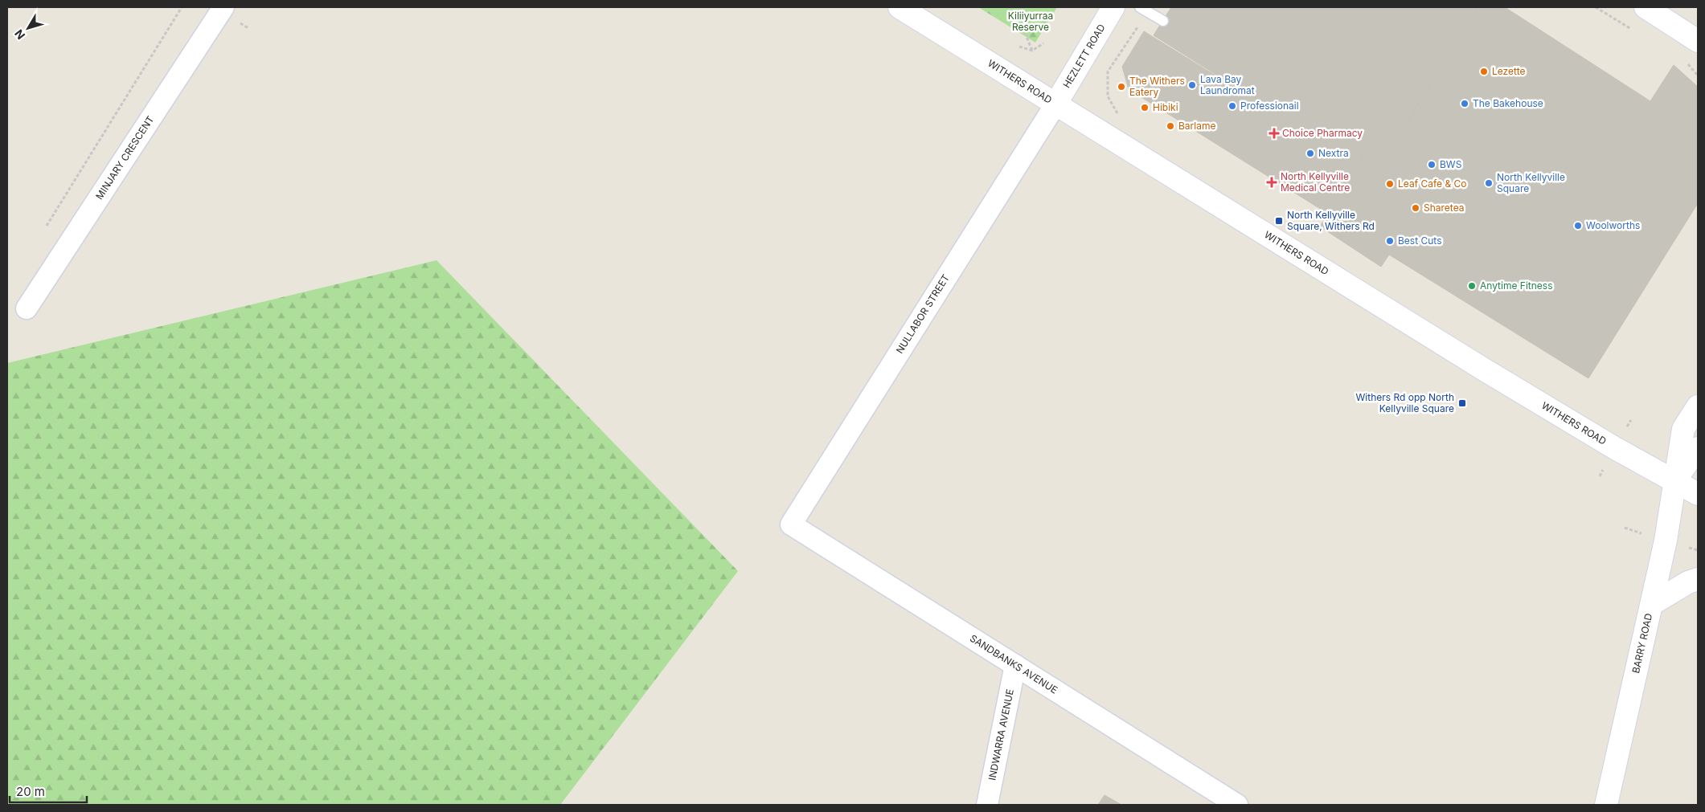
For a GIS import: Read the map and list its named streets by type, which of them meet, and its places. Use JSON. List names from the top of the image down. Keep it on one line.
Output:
{"streets":{"street":["HEZLETT ROAD","WITHERS ROAD","MINJARY CRESCENT","NULLABOR STREET","BARRY ROAD","SANDBANKS AVENUE","INDWARRA AVENUE"]},"crossings":[["HEZLETT ROAD","WITHERS ROAD"],["HEZLETT ROAD","NULLABOR STREET"],["WITHERS ROAD","NULLABOR STREET"],["WITHERS ROAD","BARRY ROAD"],["NULLABOR STREET","SANDBANKS AVENUE"],["SANDBANKS AVENUE","INDWARRA AVENUE"]],"parks":["Kiliiyurraa Reserve"],"places":{"other":["Lezette","Lava Bay Laundromat","The Withers Eatery","The Bakehouse","Professionail","Hibiki","Barlame","Nextra","BWS","North Kellyville Square","Leaf Cafe & Co","Sharetea","Woolworths","Best Cuts","Anytime Fitness"],"health":["Choice Pharmacy","North Kellyville Medical Centre"],"transit":["North Kellyville Square, Withers Rd","Withers Rd opp North Kellyville Square"]},"scale_bar":"20 m","north":"bottom left"}
